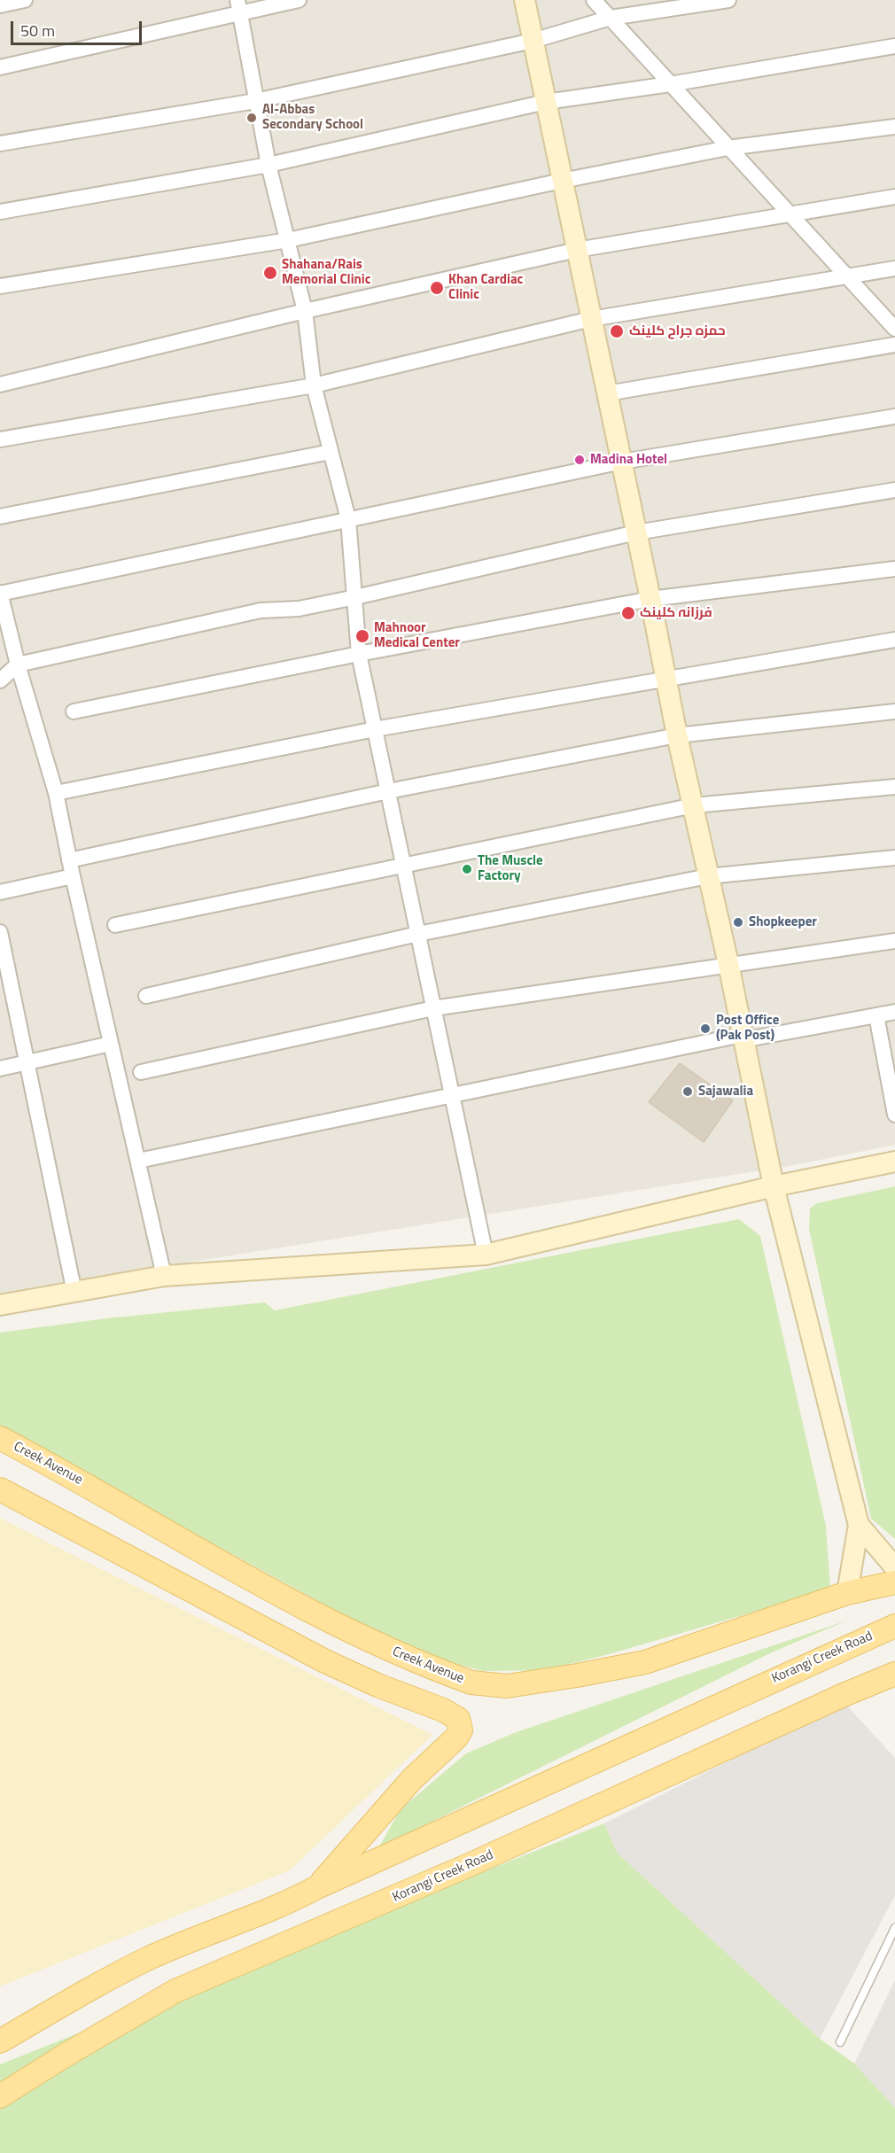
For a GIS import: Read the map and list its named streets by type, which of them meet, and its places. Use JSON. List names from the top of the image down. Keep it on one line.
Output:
{"streets":{"main road":["Creek Avenue","Korangi Creek Road"]},"places":["Al-Abbas Secondary School","Shahana/Rais Memorial Clinic","Khan Cardiac Clinic","حمزہ جراح کلینک","Madina Hotel","فرزانہ کلینک","Mahnoor Medical Center","The Muscle Factory","Shopkeeper","Post Office (Pak Post)","Sajawalia"],"scale_bar":"50 m"}
